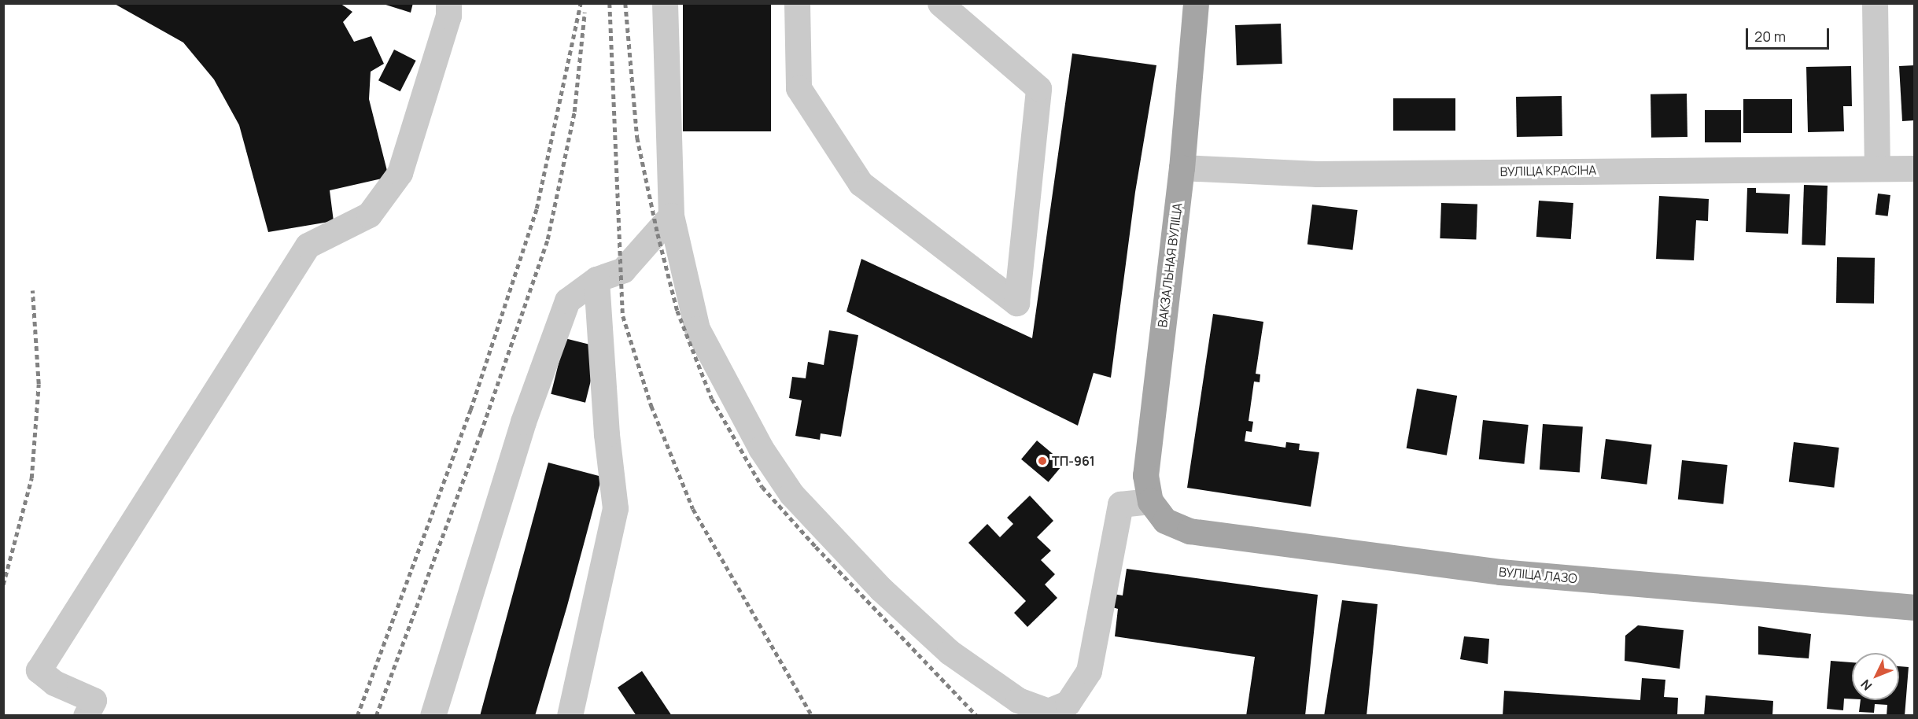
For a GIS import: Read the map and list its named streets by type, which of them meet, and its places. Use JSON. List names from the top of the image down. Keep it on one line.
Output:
{"streets":{"main road":["ВАКЗАЛЬНАЯ ВУЛІЦА","ВУЛІЦА ЛАЗО"],"street":["ВУЛІЦА КРАСІНА"]},"crossings":[["ВУЛІЦА КРАСІНА","ВАКЗАЛЬНАЯ ВУЛІЦА"],["ВАКЗАЛЬНАЯ ВУЛІЦА","ВУЛІЦА ЛАЗО"]],"places":["ТП-961"],"scale_bar":"20 m","north":"bottom left"}
